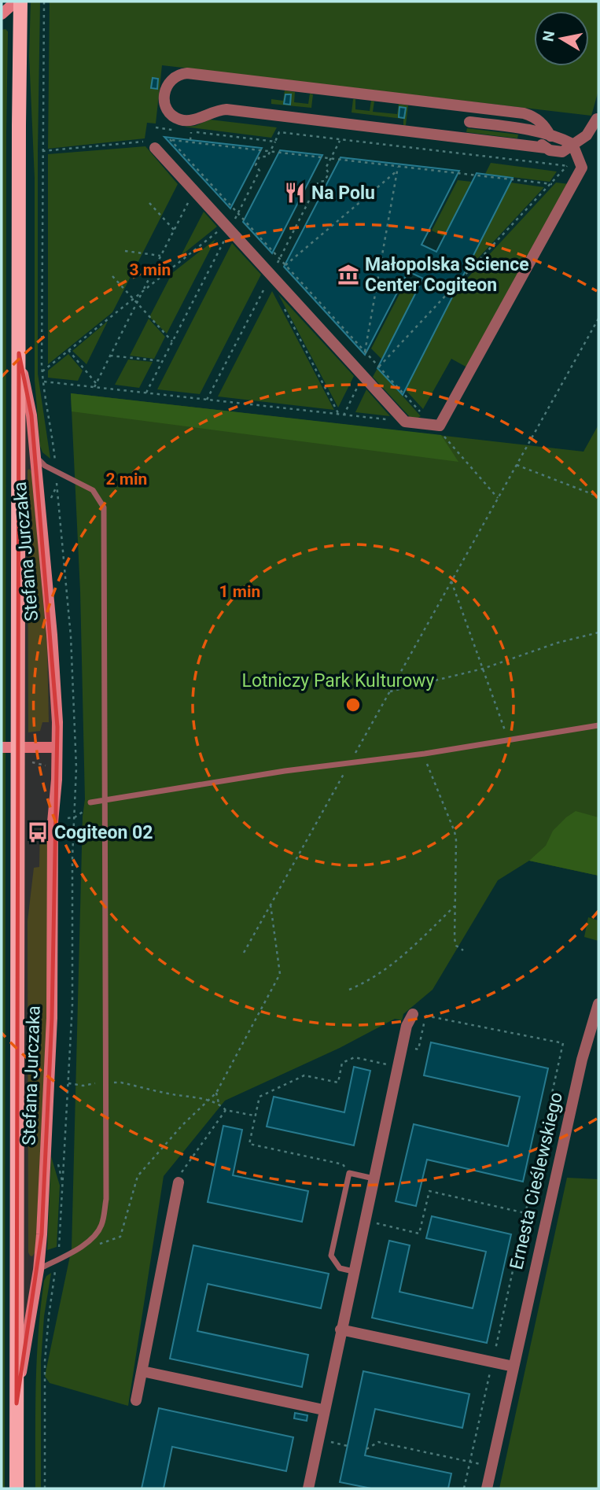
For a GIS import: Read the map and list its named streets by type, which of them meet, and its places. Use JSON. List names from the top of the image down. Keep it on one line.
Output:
{"streets":{"street":["Stefana Jurczaka","Ernesta Cieślewskiego"]},"parks":["Lotniczy Park Kulturowy"],"places":{"restaurant":["Na Polu"],"museum":["Małopolska Science Center Cogiteon"],"bus stop":["Cogiteon 02"]},"north":"left","rings":["3 min","2 min","1 min"]}
